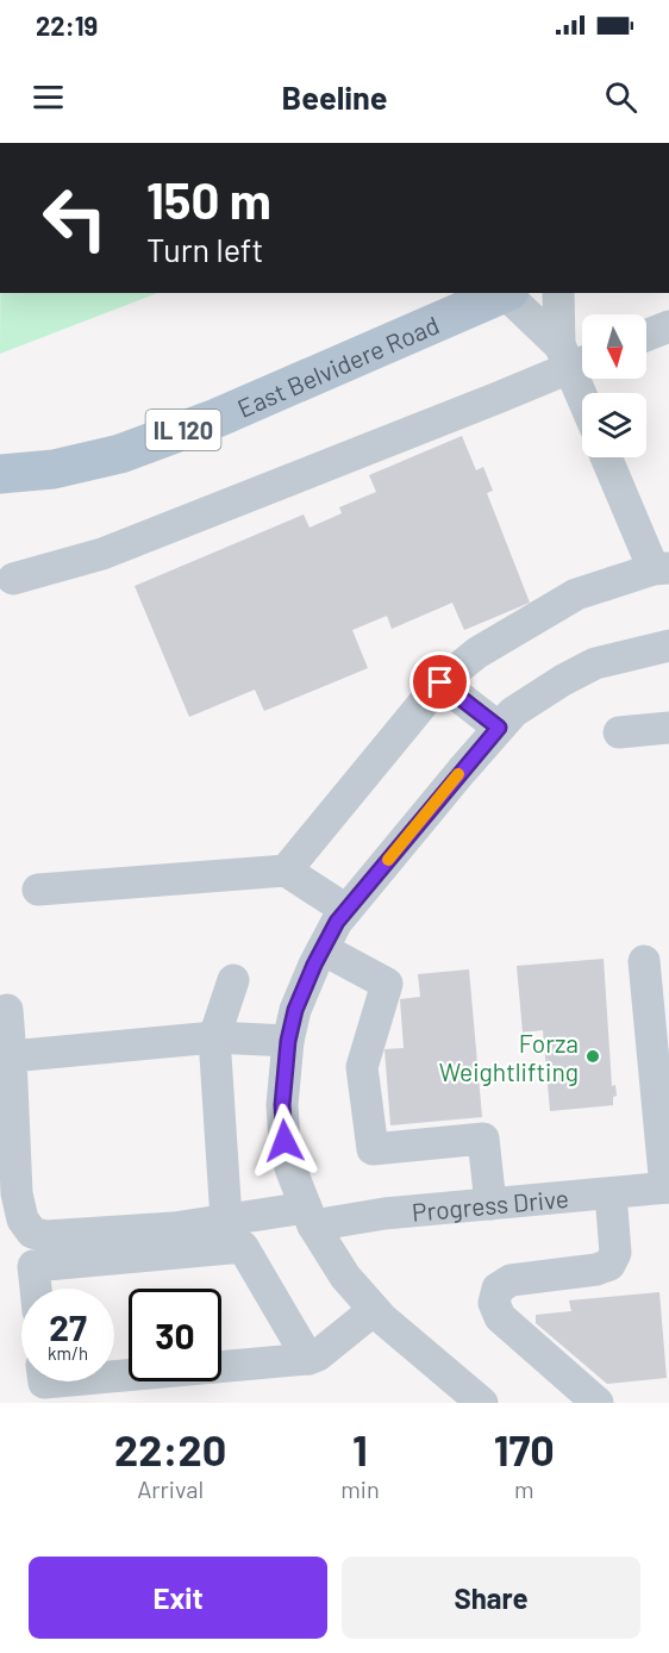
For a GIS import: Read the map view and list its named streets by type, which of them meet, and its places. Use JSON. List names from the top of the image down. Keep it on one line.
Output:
{"streets":{"main road":["East Belvidere Road","IL 120"],"street":["Progress Drive"]},"places":["Forza Weightlifting"],"north":"bottom","page":{"status":"22:19","header":"Beeline","turn":["150 m","Turn left"],"speed":"27 km/h","limit":"30","eta":["22:20","Arrival","1","min","170","m"],"buttons":["Exit","Share"]}}
